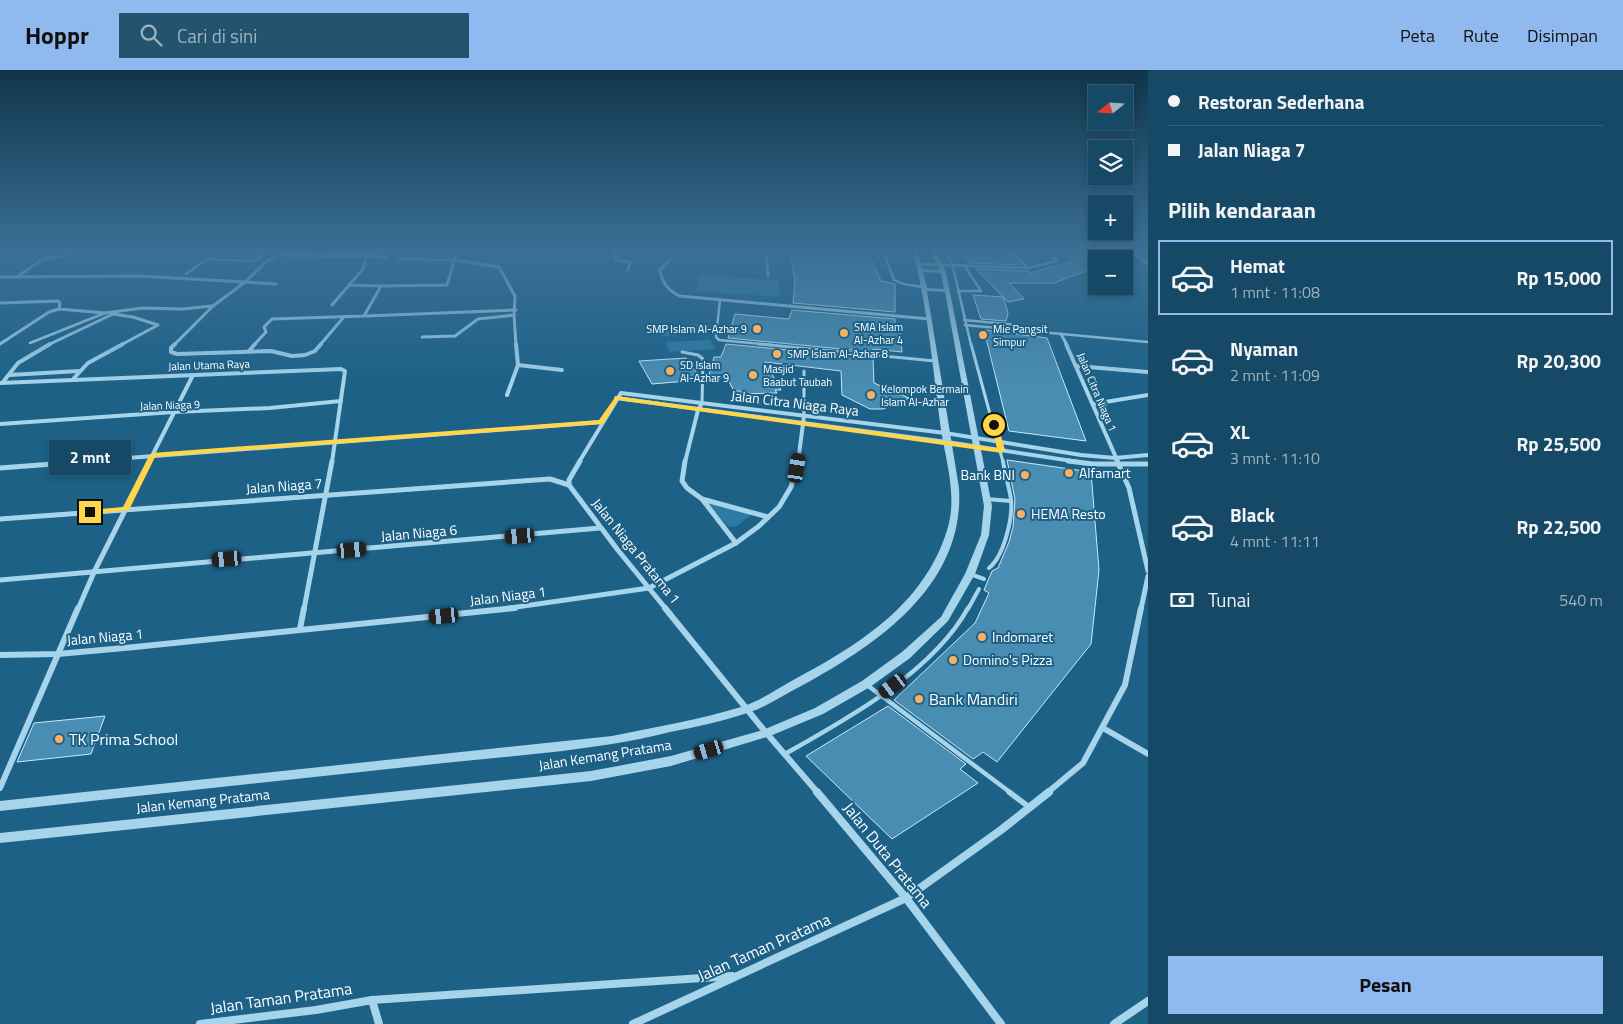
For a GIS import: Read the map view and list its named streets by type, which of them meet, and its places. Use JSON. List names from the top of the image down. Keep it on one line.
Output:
{"streets":{"street":["Jalan Utama Raya","Jalan Citra Niaga 1","Jalan Citra Niaga Raya","Jalan Niaga 9","Jalan Niaga 7","Jalan Niaga 6","Jalan Niaga Pratama 1","Jalan Niaga 1","Jalan Kemang Pratama","Jalan Duta Pratama","Jalan Taman Pratama"]},"crossings":[["Jalan Utama Raya","Jalan Niaga 9"],["Jalan Citra Niaga 1","Jalan Citra Niaga Raya"],["Jalan Citra Niaga Raya","Jalan Niaga 1"],["Jalan Citra Niaga Raya","Jalan Kemang Pratama"],["Jalan Niaga 7","Jalan Niaga Pratama 1"],["Jalan Niaga 6","Jalan Niaga Pratama 1"],["Jalan Niaga Pratama 1","Jalan Niaga 1"],["Jalan Niaga Pratama 1","Jalan Kemang Pratama"],["Jalan Niaga Pratama 1","Jalan Duta Pratama"],["Jalan Kemang Pratama","Jalan Duta Pratama"],["Jalan Duta Pratama","Jalan Taman Pratama"]],"places":["SMP Islam Al-Azhar 9","SMA Islam Al-Azhar 4","Mie Pangsit Simpur","SMP Islam Al-Azhar 8","SD Islam Al-Azhar 9","Masjid Baabut Taubah","Kelompok Bermain Islam Al-Azhar","Alfamart","Bank BNI","HEMA Resto","Indomaret","Domino's Pizza","Bank Mandiri","TK Prima School"],"north":"left","page":{"header":"Hoppr","search":"Cari di sini","nav":["Peta","Rute","Disimpan"],"banner":["Restoran Sederhana","Jalan Niaga 7"],"map_buttons":["+","−"],"heading":"Pilih kendaraan","list":[{"name":"Hemat","note":"1 mnt · 11:08","value":"Rp 15,000"},{"name":"Nyaman","note":"2 mnt · 11:09","value":"Rp 20,300"},{"name":"XL","note":"3 mnt · 11:10","value":"Rp 25,500"},{"name":"Black","note":"4 mnt · 11:11","value":"Rp 22,500"}],"bubble":"2 mnt","pay":["Tunai","540 m"],"buttons":"Pesan"}}
